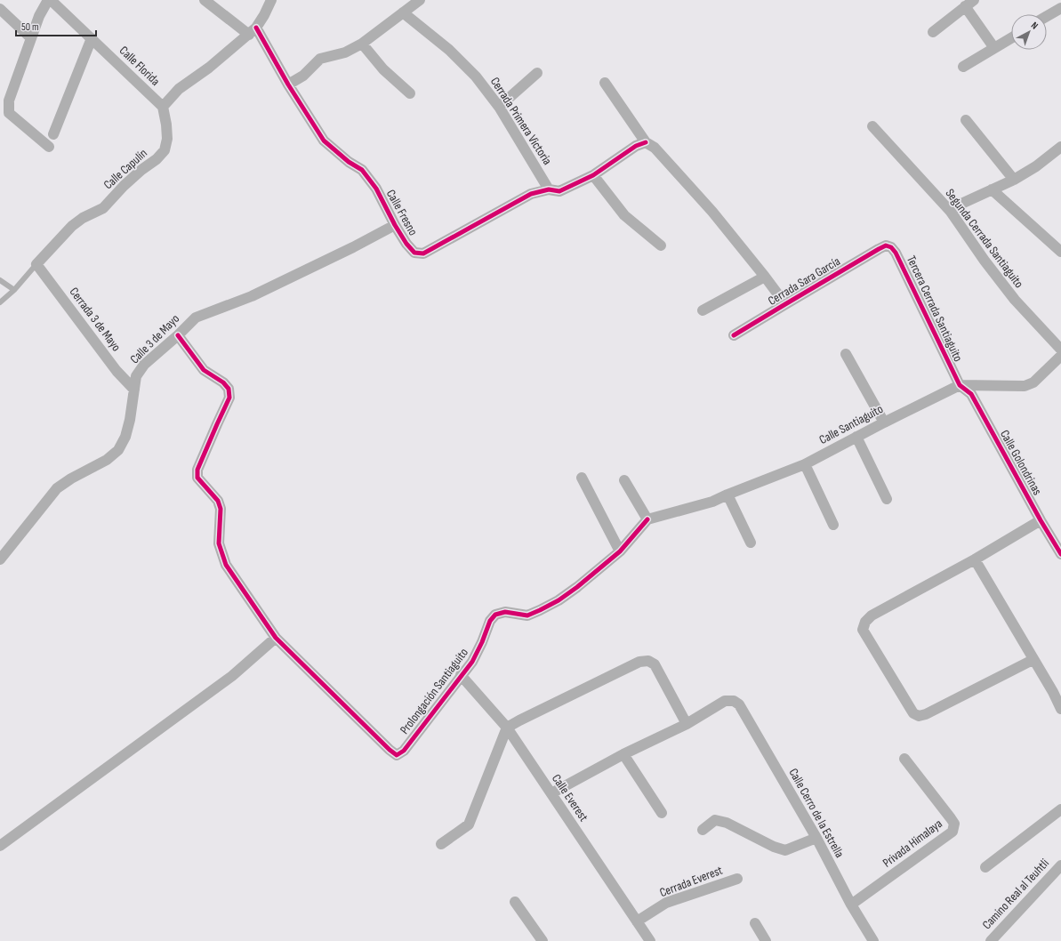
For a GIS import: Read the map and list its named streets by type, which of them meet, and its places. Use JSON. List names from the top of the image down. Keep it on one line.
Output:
{"streets":{"street":["Calle Florida","Cerrada Primera Victoria","Calle Capulín","Calle Fresno","Segunda Cerrada Santiaguito","Cerrada Sara García","Tercera Cerrada Santiaguito","Cerrada 3 de Mayo","Calle 3 de Mayo","Calle Santiaguito","Calle Golondrinas","Prolongación Santiaguito","Calle Everest","Calle Cerro de la Estrella","Privada Himalaya","Cerrada Everest","Camino Real al Teuhtli"]},"crossings":[["Calle Florida","Calle Capulín"],["Cerrada Primera Victoria","Calle Fresno"],["Calle Capulín","Cerrada 3 de Mayo"],["Calle Fresno","Cerrada Sara García"],["Calle Fresno","Calle 3 de Mayo"],["Cerrada Sara García","Tercera Cerrada Santiaguito"],["Tercera Cerrada Santiaguito","Calle Santiaguito"],["Tercera Cerrada Santiaguito","Calle Golondrinas"],["Cerrada 3 de Mayo","Calle 3 de Mayo"],["Calle Santiaguito","Calle Golondrinas"],["Calle Santiaguito","Prolongación Santiaguito"],["Prolongación Santiaguito","Calle Everest"],["Calle Everest","Cerrada Everest"],["Calle Cerro de la Estrella","Privada Himalaya"]],"scale_bar":"50 m","north":"top right"}
